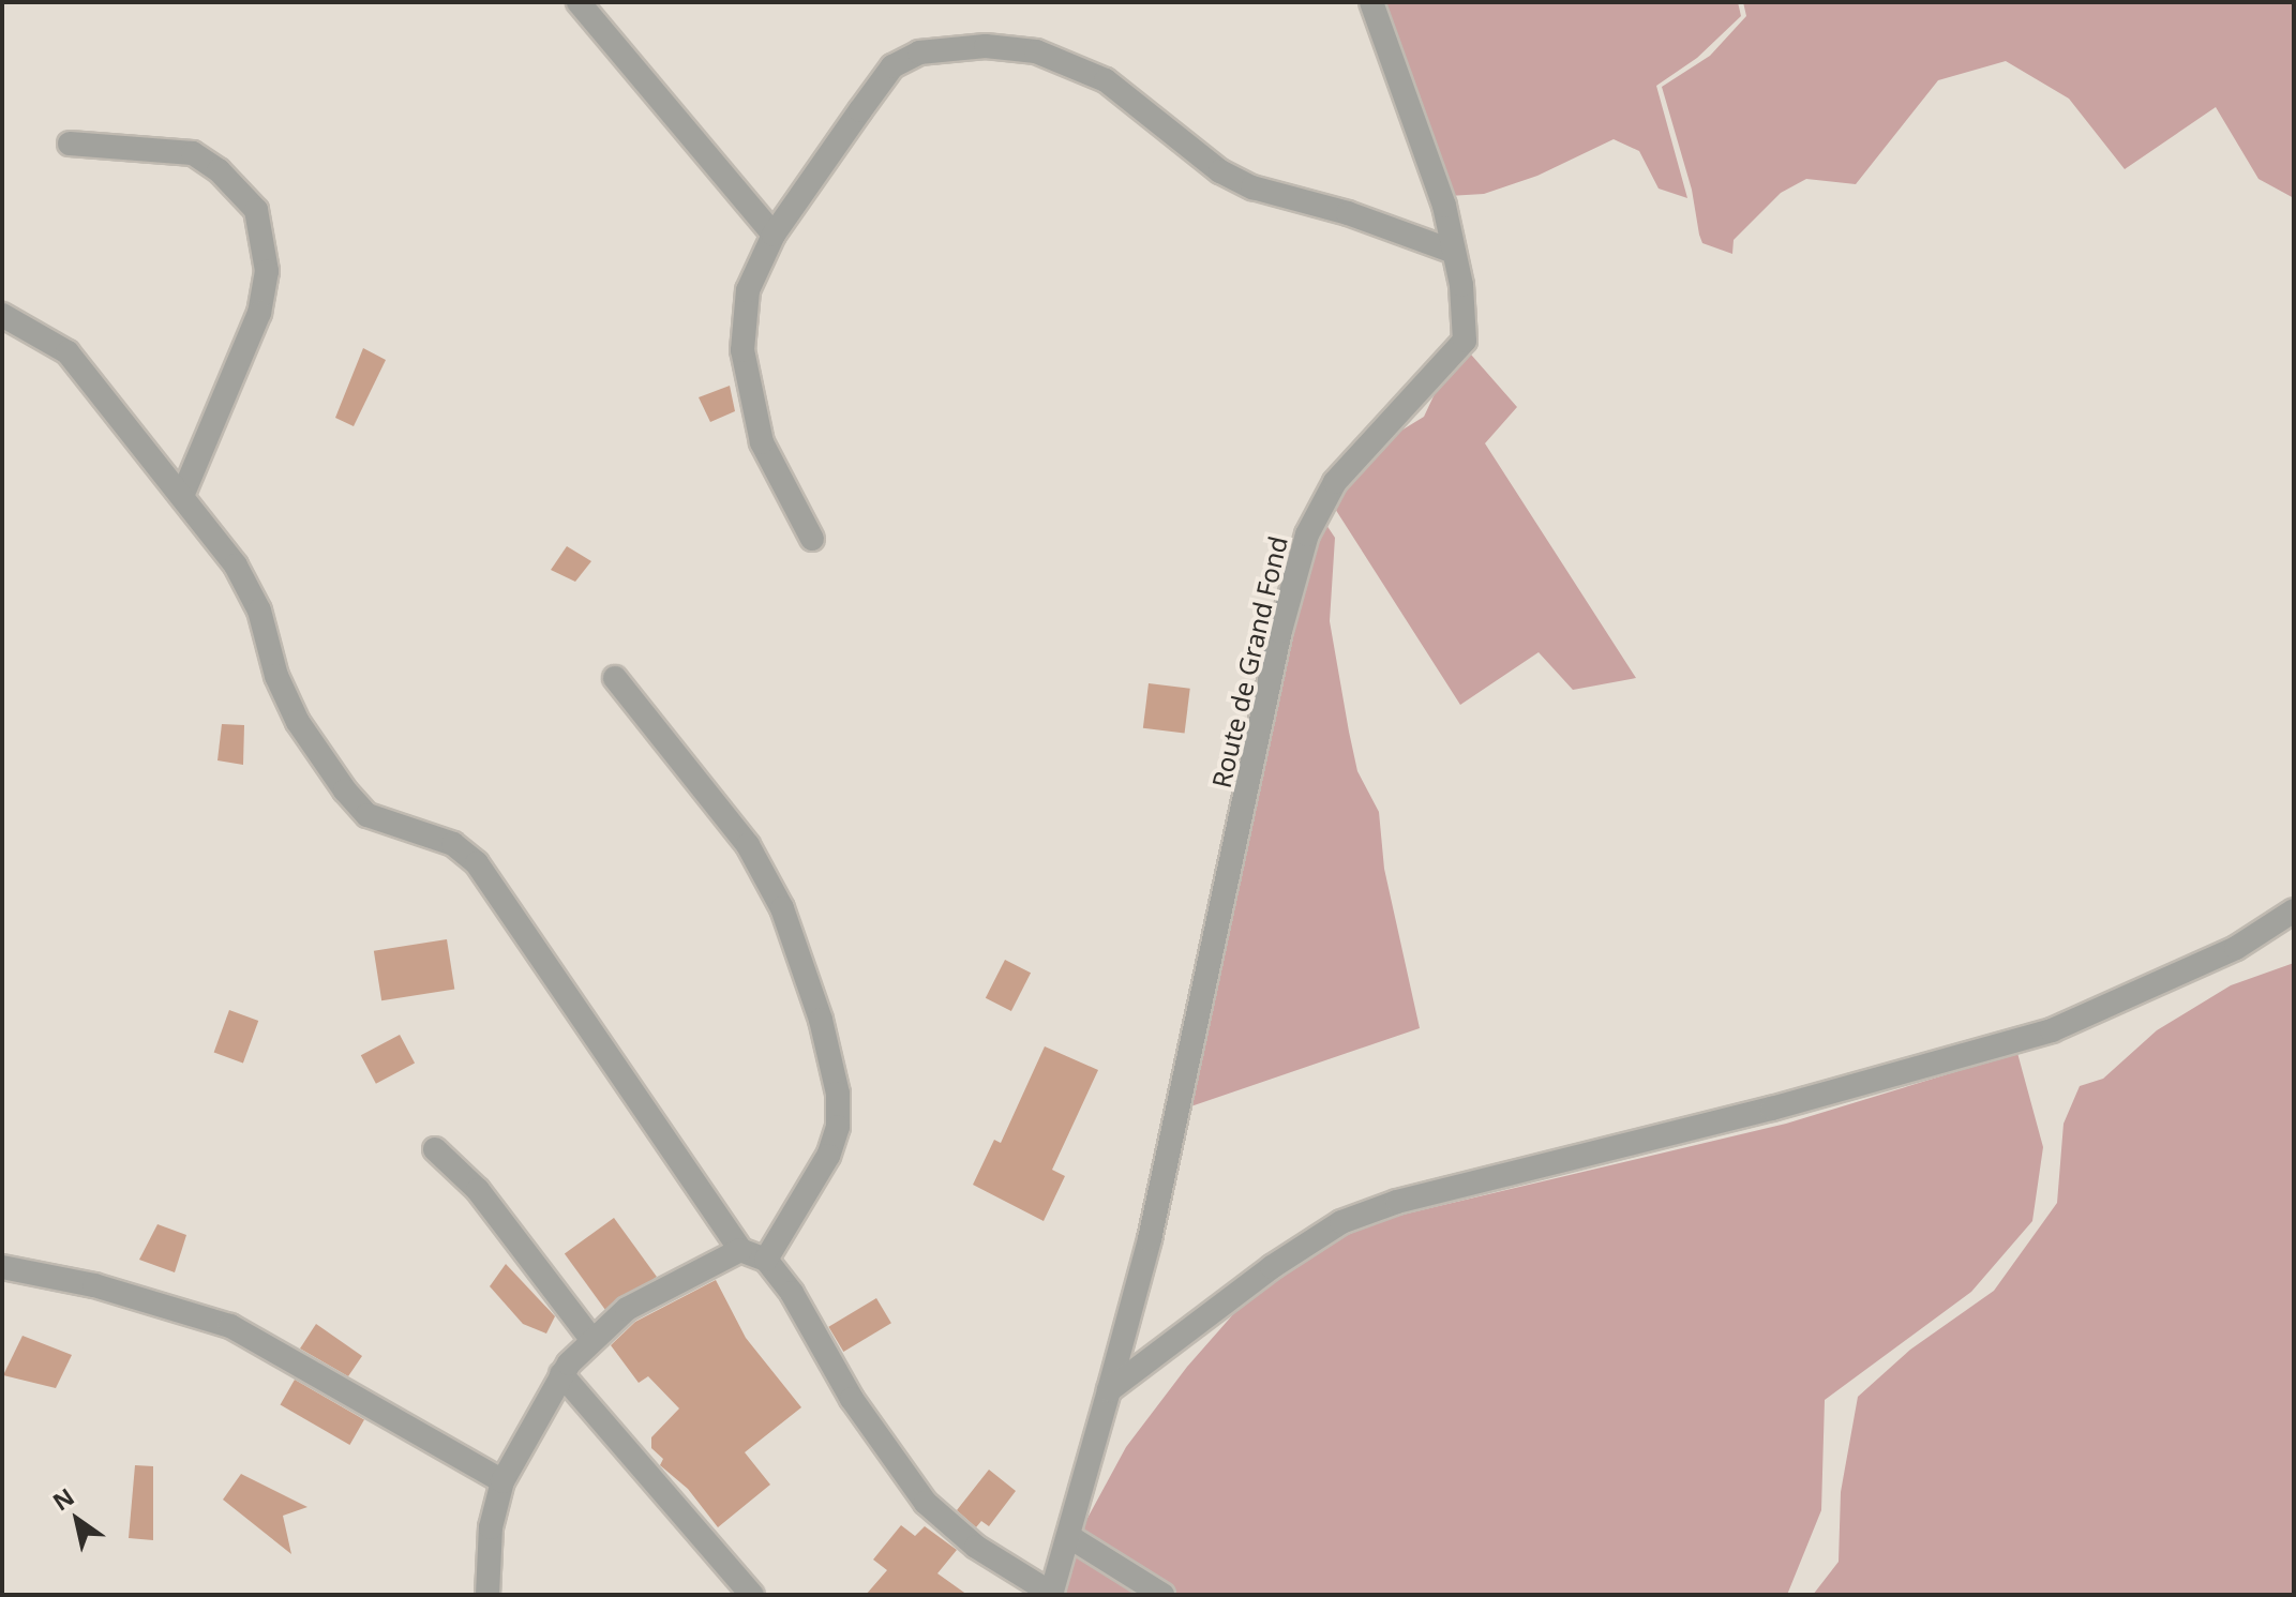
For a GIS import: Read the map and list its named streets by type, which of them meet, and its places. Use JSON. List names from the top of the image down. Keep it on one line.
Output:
{"streets":{"street":["Route de Grand Fond"]},"north":"top left"}
